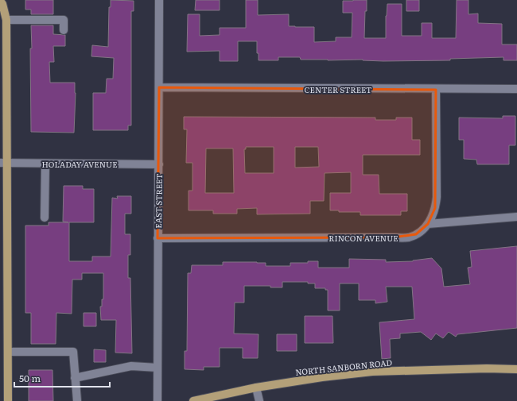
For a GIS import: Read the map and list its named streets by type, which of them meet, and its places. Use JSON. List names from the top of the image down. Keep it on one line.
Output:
{"streets":{"main road":["NORTH SANBORN ROAD"],"street":["CENTER STREET","HOLADAY AVENUE","EAST STREET","RINCON AVENUE"]},"crossings":[["CENTER STREET","EAST STREET"],["CENTER STREET","RINCON AVENUE"],["HOLADAY AVENUE","EAST STREET"],["EAST STREET","RINCON AVENUE"]],"scale_bar":"50 m"}
